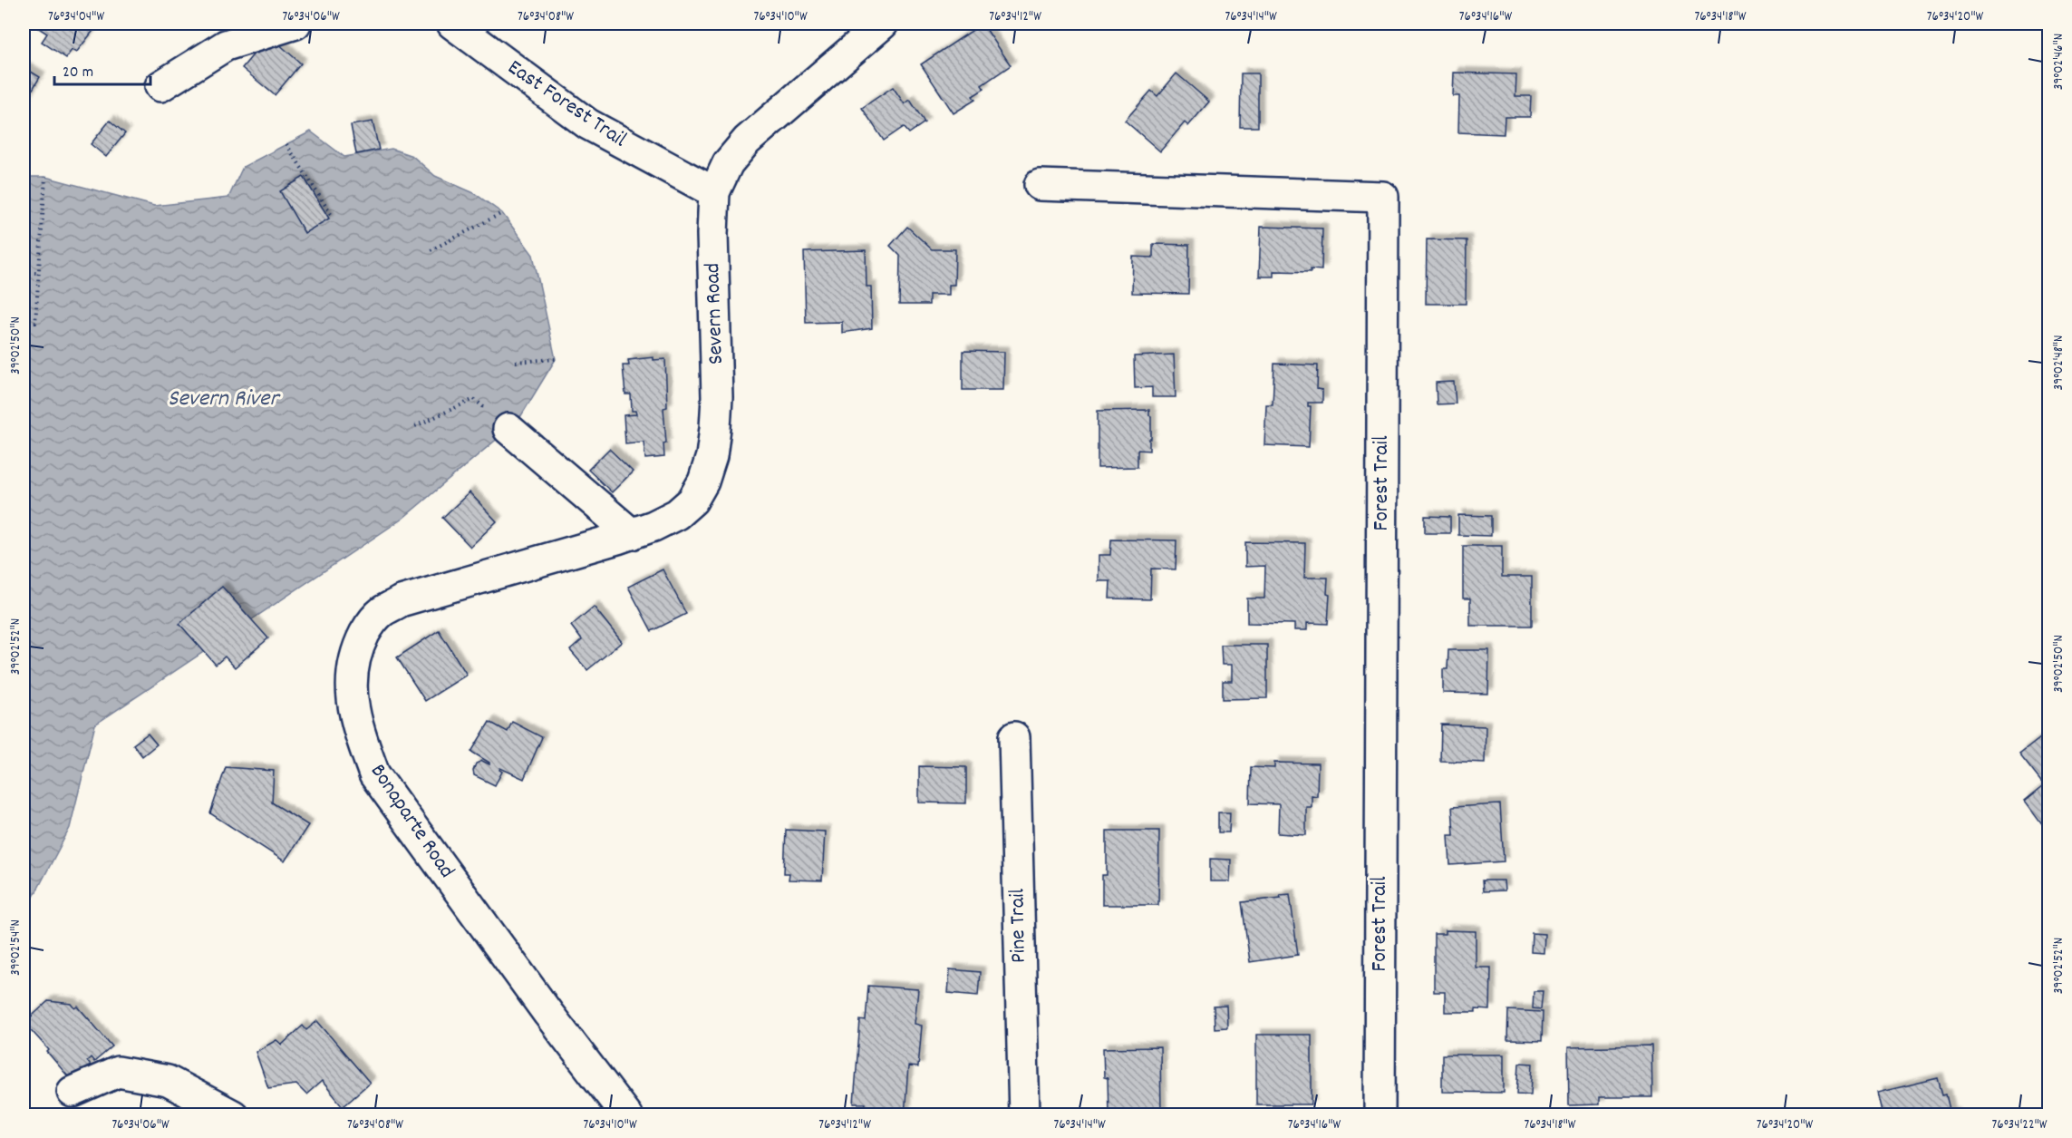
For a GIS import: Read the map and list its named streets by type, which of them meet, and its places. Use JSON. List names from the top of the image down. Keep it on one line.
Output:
{"streets":{"street":["East Forest Trail","Severn Road","Forest Trail","Bonaparte Road","Pine Trail"]},"crossings":[["East Forest Trail","Severn Road"],["Severn Road","Bonaparte Road"]],"water":["Severn River"],"scale_bar":"20 m","coordinates":["76°34'04\"W","76°34'06\"W","76°34'08\"W","76°34'10\"W","76°34'12\"W","76°34'14\"W","76°34'16\"W","76°34'18\"W","76°34'20\"W","39°02'46\"N","39°02'50\"N","39°02'48\"N","39°02'52\"N","39°02'54\"N","76°34'22\"W"]}
